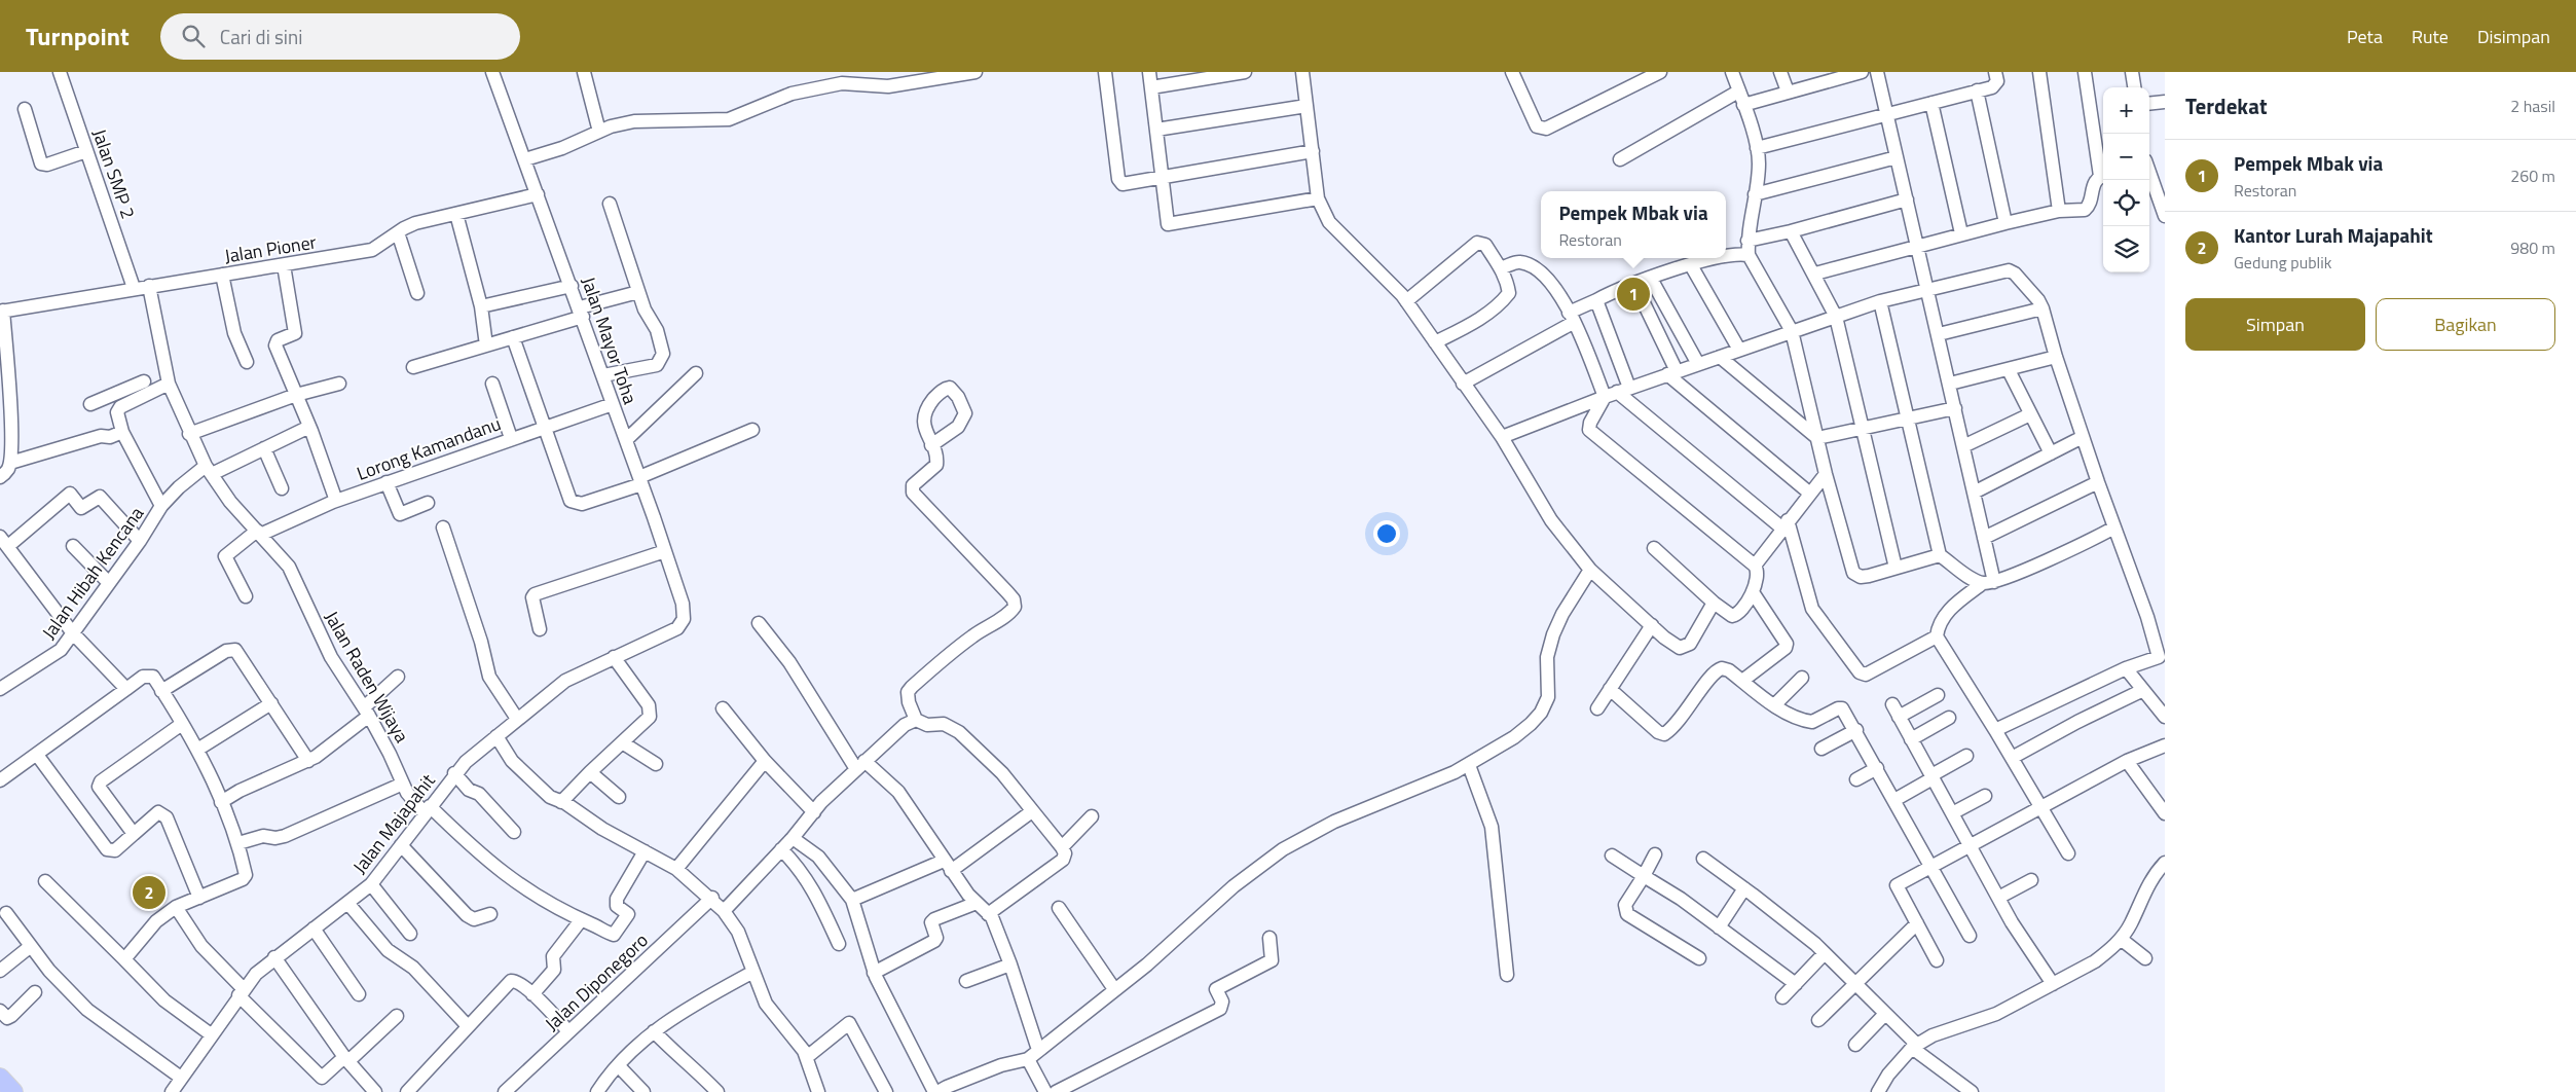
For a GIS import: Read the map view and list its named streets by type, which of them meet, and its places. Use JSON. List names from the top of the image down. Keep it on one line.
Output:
{"streets":{"street":["Jalan SMP 2","Jalan Pioner","Jalan Mayor Toha","Lorong Kamandanu","Jalan Hibah Kencana","Jalan Raden Wijaya","Jalan Majapahit","Jalan Diponegoro"]},"crossings":[["Jalan SMP 2","Jalan Pioner"],["Jalan Pioner","Jalan Mayor Toha"],["Jalan Pioner","Jalan Raden Wijaya"],["Jalan Mayor Toha","Lorong Kamandanu"],["Jalan Mayor Toha","Jalan Majapahit"],["Lorong Kamandanu","Jalan Raden Wijaya"],["Jalan Hibah Kencana","Jalan Raden Wijaya"],["Jalan Raden Wijaya","Jalan Majapahit"]],"page":{"header":"Turnpoint","search":"Cari di sini","nav":["Peta","Rute","Disimpan"],"heading":["Terdekat","2 hasil"],"map_buttons":["+","−"],"list":[{"mark":"1","name":"Pempek Mbak via","note":"Restoran","value":"260 m"},{"mark":"2","name":"Kantor Lurah Majapahit","note":"Gedung publik","value":"980 m"}],"popup":["Pempek Mbak via","Restoran"],"pins":["1","2"],"buttons":["Simpan","Bagikan"]}}
